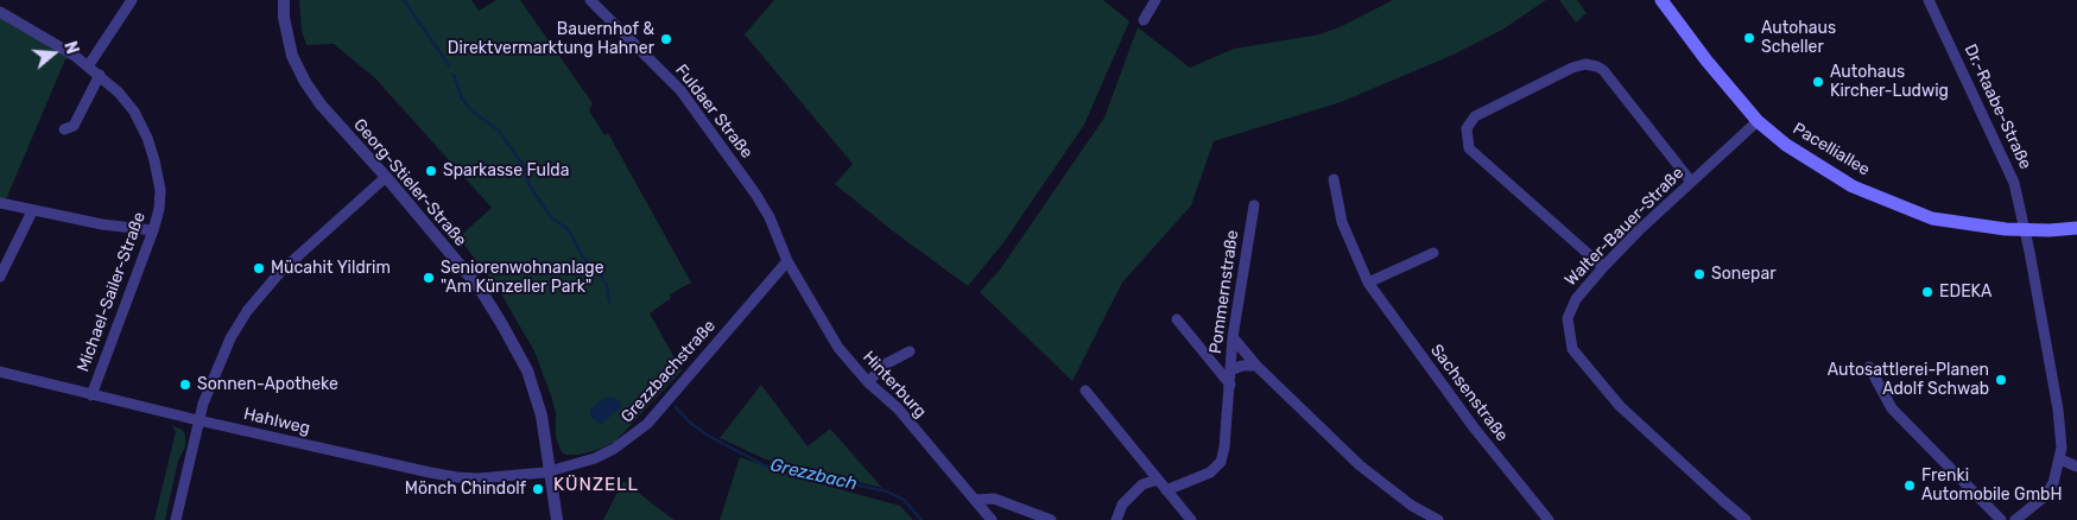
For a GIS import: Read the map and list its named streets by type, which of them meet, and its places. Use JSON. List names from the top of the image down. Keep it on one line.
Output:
{"streets":{"main road":["Pacelliallee"],"street":["Dr.-Raabe-Straße","Fuldaer Straße","Georg-Stieler-Straße","Walter-Bauer-Straße","Michael-Sailer-Straße","Pommernstraße","Grezzbachstraße","Hinterburg","Sachsenstraße","Hahlweg"]},"crossings":[["Dr.-Raabe-Straße","Pacelliallee"],["Fuldaer Straße","Grezzbachstraße"],["Fuldaer Straße","Hinterburg"],["Pacelliallee","Walter-Bauer-Straße"],["Georg-Stieler-Straße","Grezzbachstraße"],["Georg-Stieler-Straße","Hahlweg"],["Michael-Sailer-Straße","Hahlweg"],["Grezzbachstraße","Hinterburg"],["Grezzbachstraße","Hahlweg"]],"districts":["KÜNZELL"],"water":["Grezzbach"],"places":["Autohaus Scheller","Bauernhof & Direktvermarktung Hahner","Autohaus Kircher-Ludwig","Sparkasse Fulda","Mücahit Yildrim","Sonepar","Seniorenwohnanlage \"Am Künzeller Park\"","EDEKA","Autosattlerei-Planen Adolf Schwab","Sonnen-Apotheke","Frenki Automobile GmbH","Mönch Chindolf"],"north":"right"}
